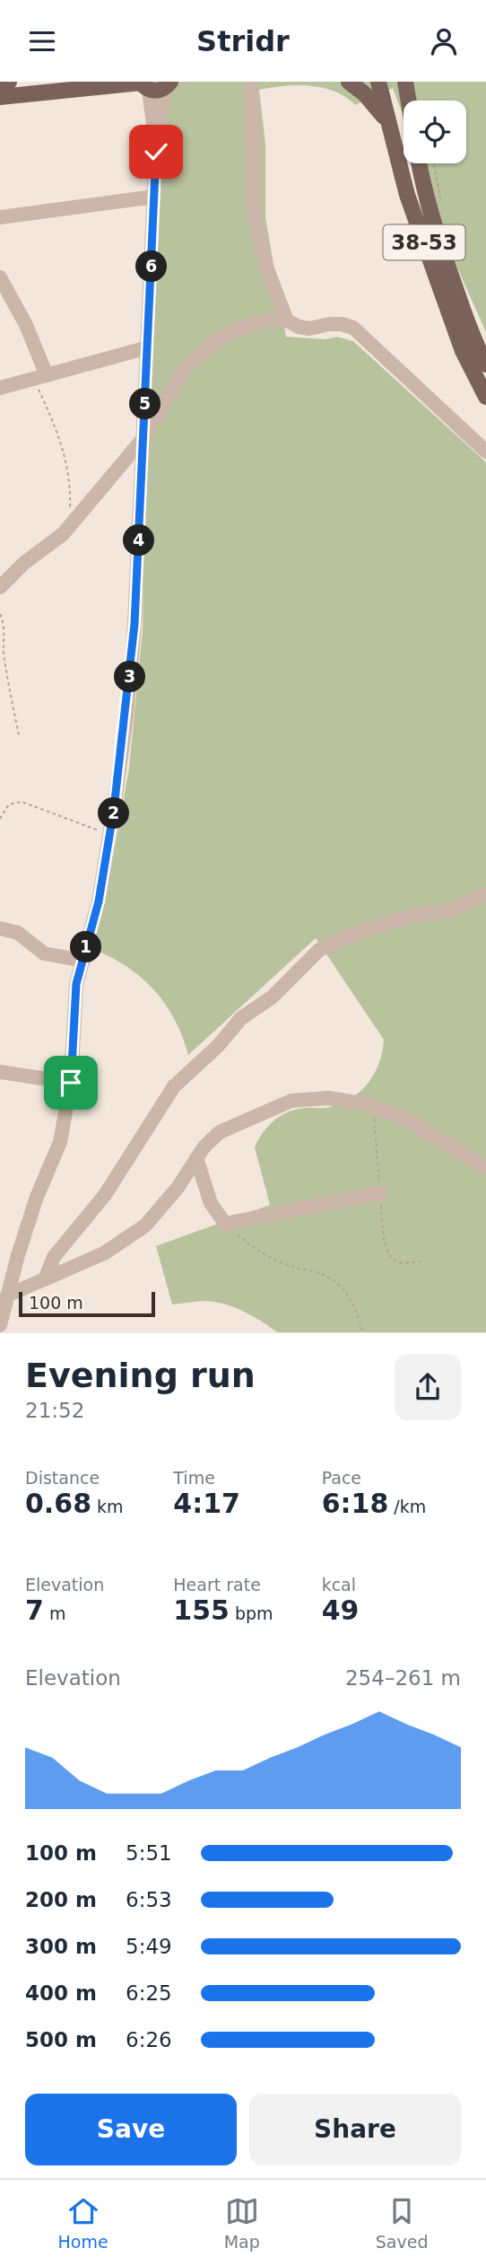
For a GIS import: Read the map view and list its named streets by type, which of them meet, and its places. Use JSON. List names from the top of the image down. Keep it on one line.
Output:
{"streets":{"main road":["38-53"]},"scale_bar":"100 m","page":{"header":"Stridr","pins":["6","5","4","3","2","1"],"scale":"100 m","heading":["Evening run","21:52"],"stats":[["Distance","0.68 km"],["Time","4:17"],["Pace","6:18 /km"],["Elevation","7 m"],["Heart rate","155 bpm"],["kcal","49"]],"chart":["Elevation","254–261 m"],"list":[{"name":"100 m","note":"5:51"},{"name":"200 m","note":"6:53"},{"name":"300 m","note":"5:49"},{"name":"400 m","note":"6:25"},{"name":"500 m","note":"6:26"}],"buttons":["Save","Share"],"tabs":["Home","Map","Saved"]}}
